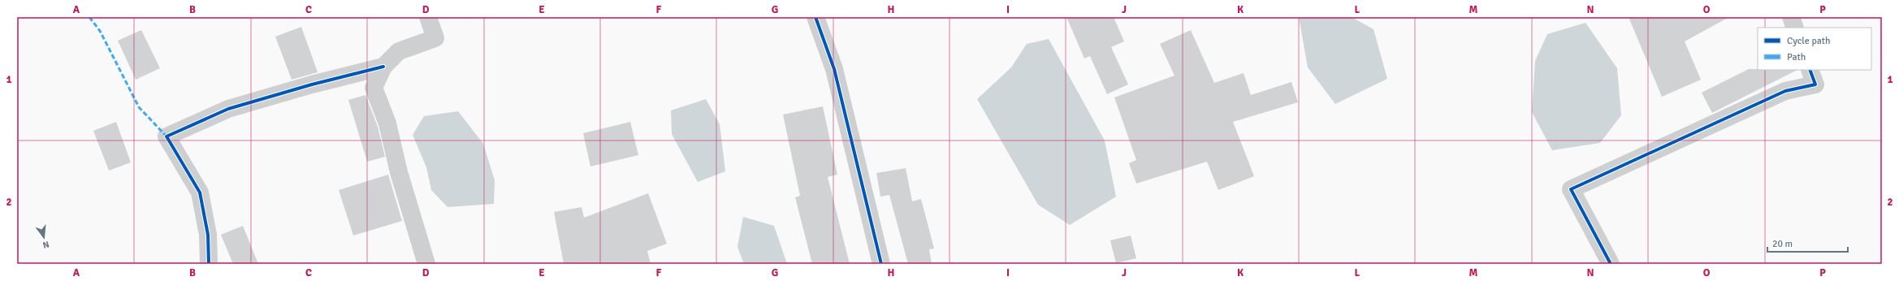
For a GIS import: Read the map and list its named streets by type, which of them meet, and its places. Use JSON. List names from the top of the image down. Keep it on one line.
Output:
{"legend":["Cycle path","Path"],"scale_bar":"20 m","north":"bottom","grid":{"columns":["A","B","C","D","E","F","G","H","I","J","K","L","M","N","O","P"],"rows":["1","2"]}}
